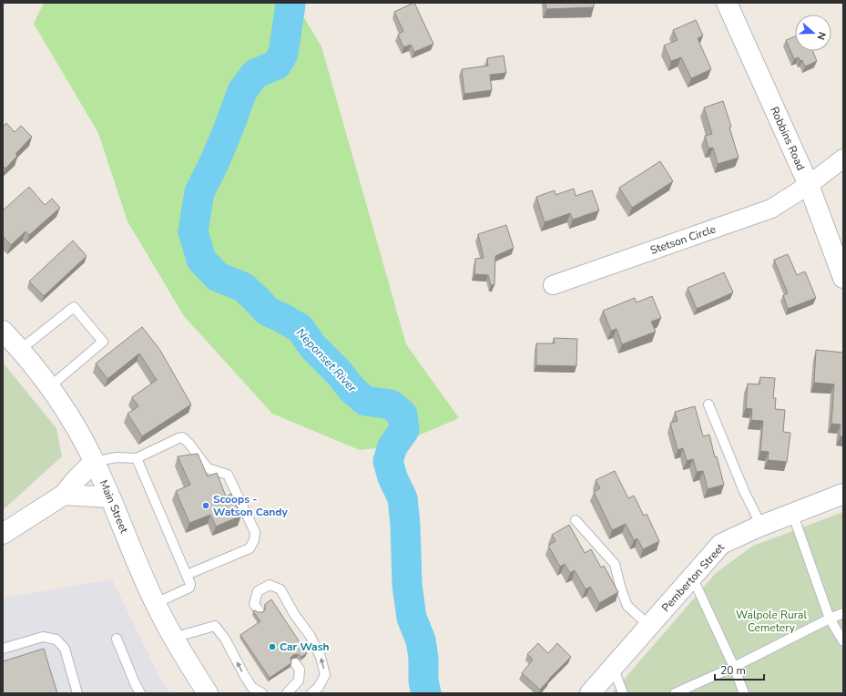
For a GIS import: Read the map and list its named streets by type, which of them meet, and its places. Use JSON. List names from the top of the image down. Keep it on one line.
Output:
{"streets":{"street":["Robbins Road","Stetson Circle","Main Street","Pemberton Street"]},"crossings":[["Robbins Road","Stetson Circle"]],"water":["Neponset River"],"parks":["Walpole Rural Cemetery"],"places":["Scoops - Watson Candy","Car Wash"],"scale_bar":"20 m","north":"right"}
